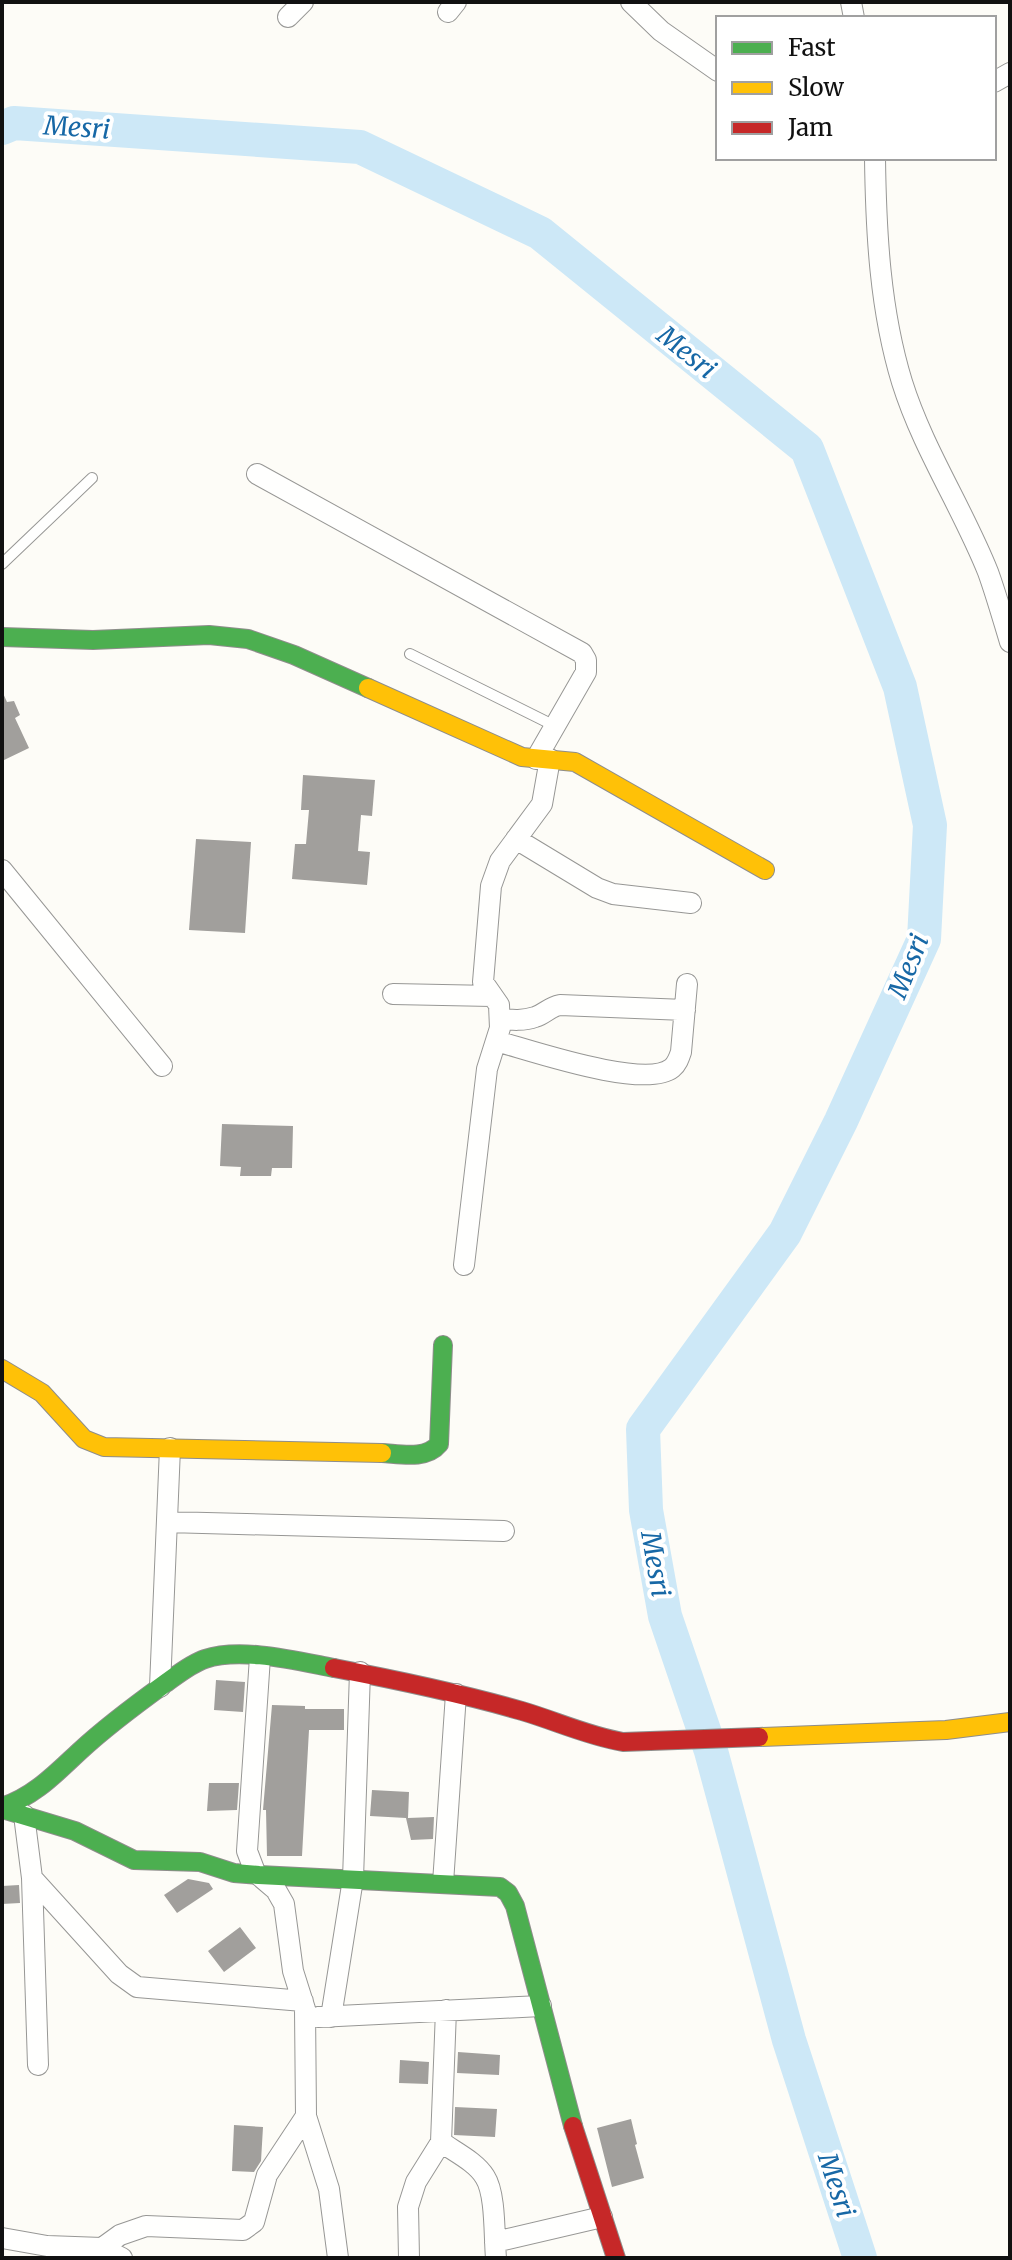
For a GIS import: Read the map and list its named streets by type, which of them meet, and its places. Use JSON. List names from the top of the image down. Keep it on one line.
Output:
{"water":["Mesri"],"legend":["Fast","Slow","Jam"]}
